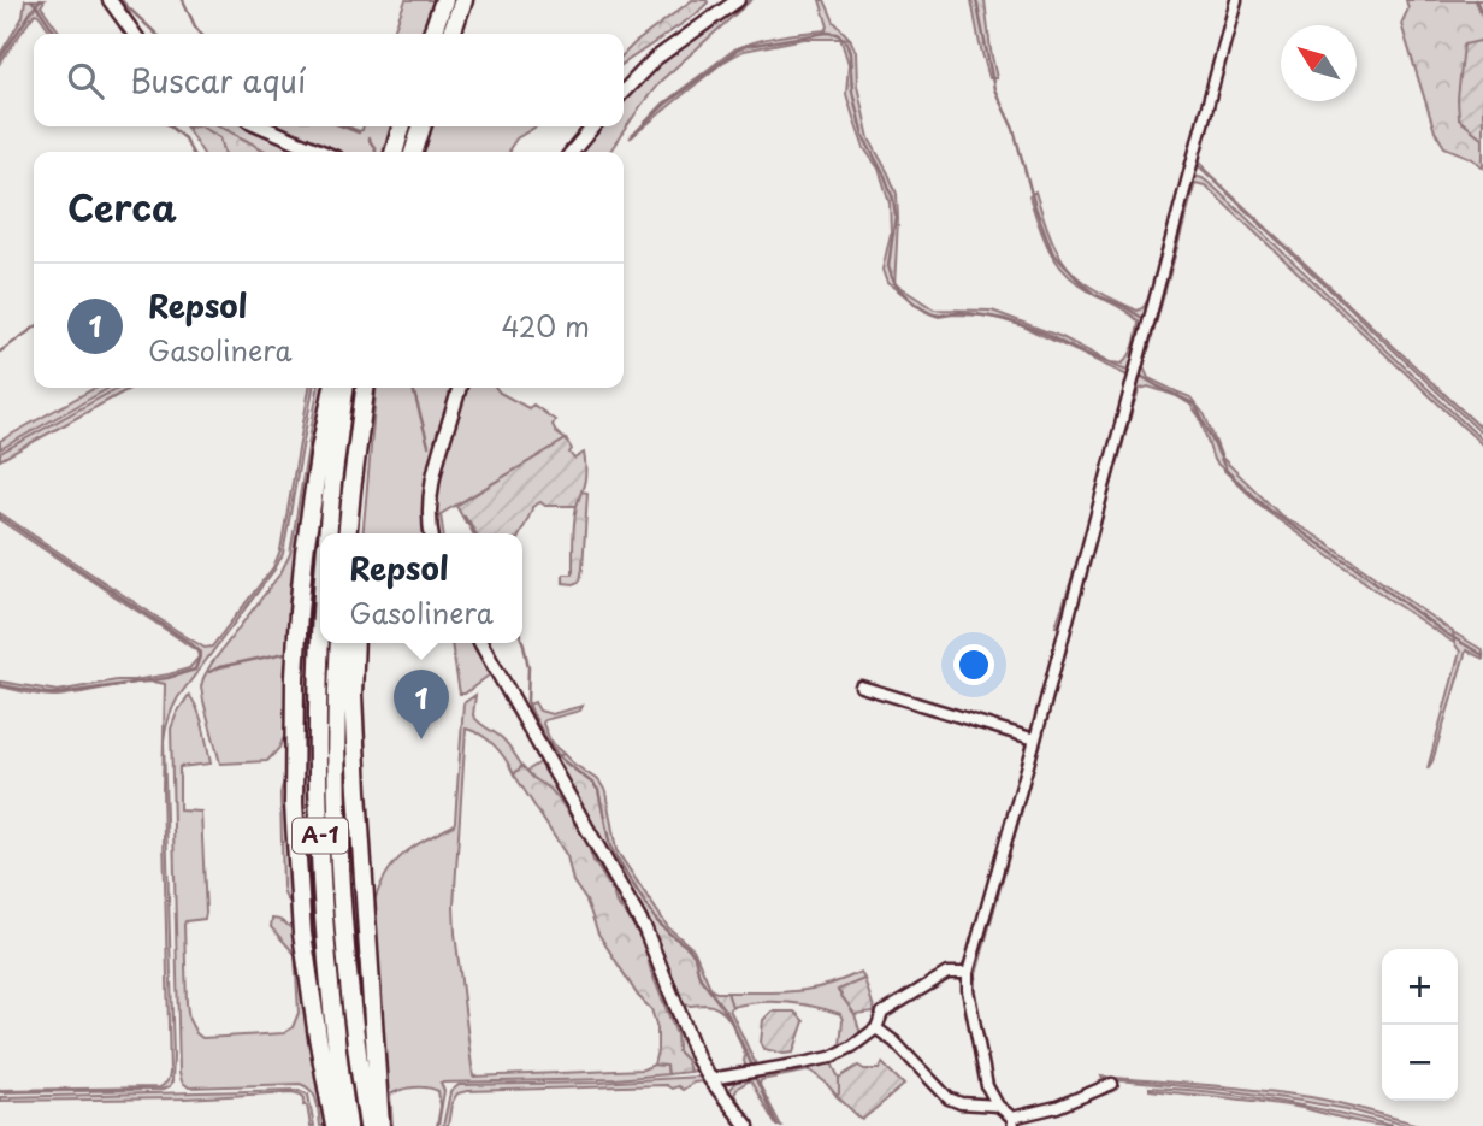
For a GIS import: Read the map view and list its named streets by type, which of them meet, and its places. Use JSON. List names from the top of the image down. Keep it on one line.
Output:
{"streets":{"highway":["A-1"]},"north":"top left","page":{"search":"Buscar aquí","heading":"Cerca","list":[{"mark":"1","name":"Repsol","note":"Gasolinera","value":"420 m"}],"popup":["Repsol","Gasolinera"],"pins":"1","map_buttons":["+","−"]}}
